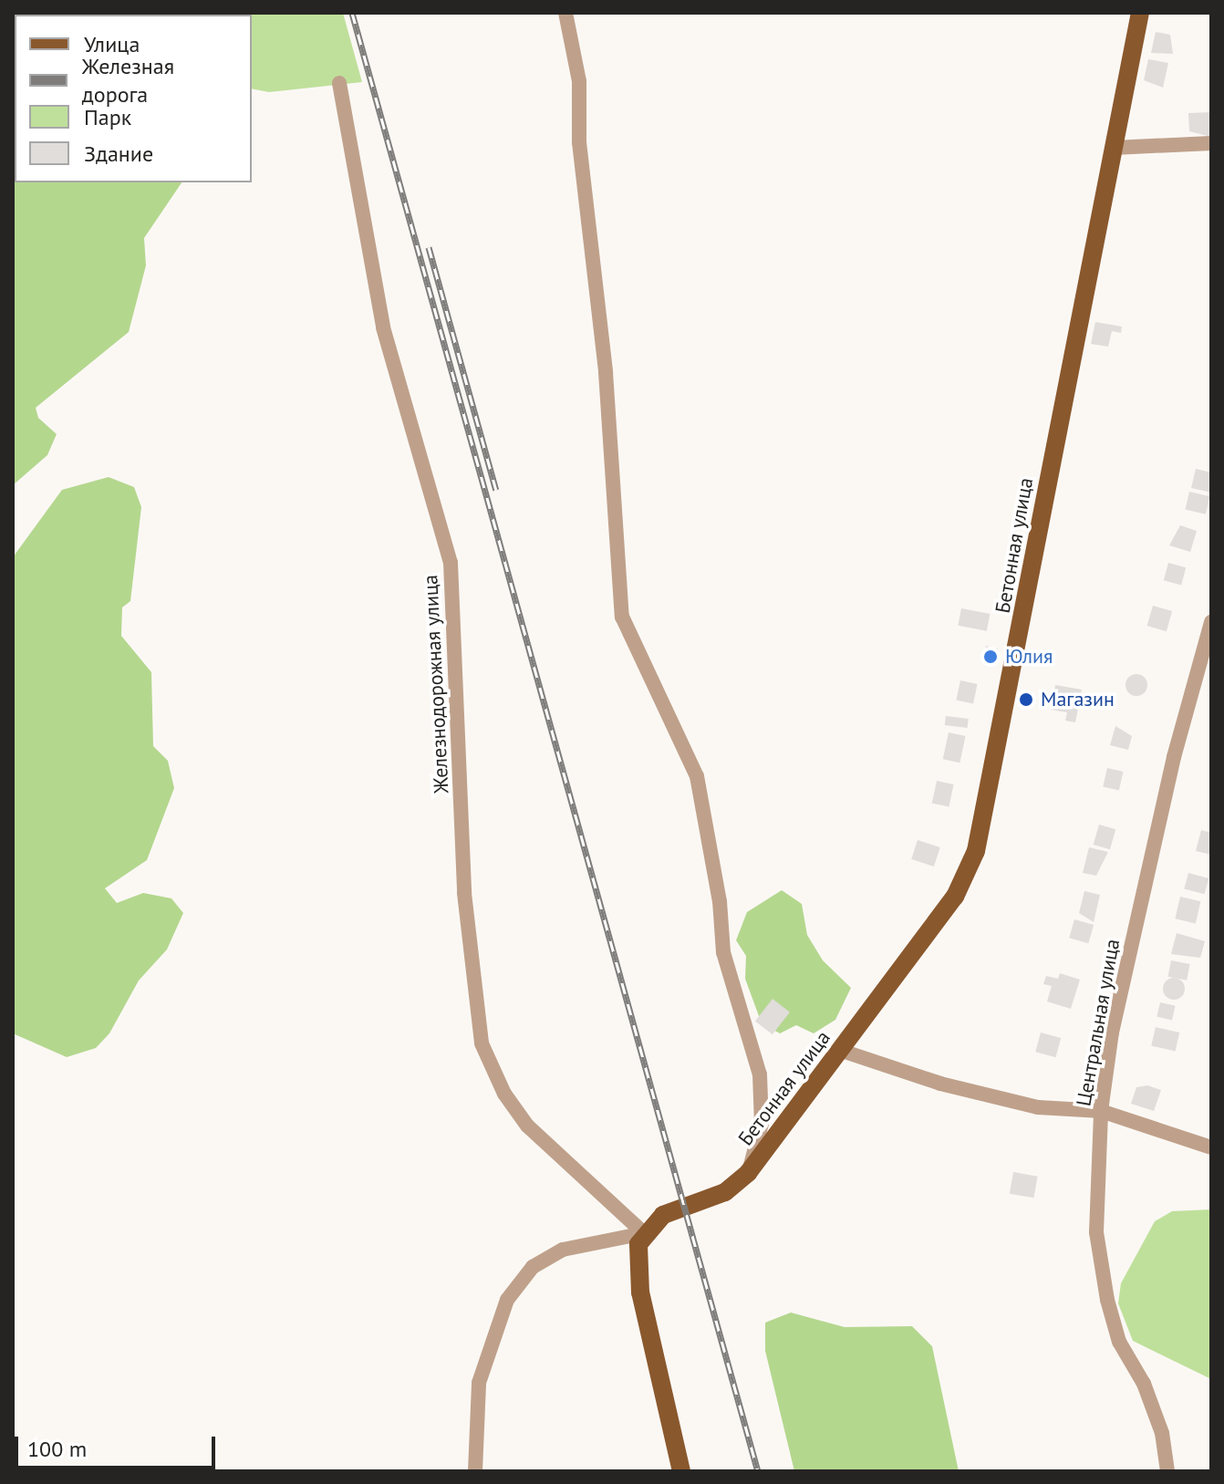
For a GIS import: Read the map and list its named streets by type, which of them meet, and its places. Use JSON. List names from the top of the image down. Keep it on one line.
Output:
{"streets":{"main road":["Бетонная улица"],"street":["Железнодорожная улица","Центральная улица"]},"places":["Юлия","Магазин"],"legend":["Улица","Железная дорога","Парк","Здание"],"scale_bar":"100 m"}
